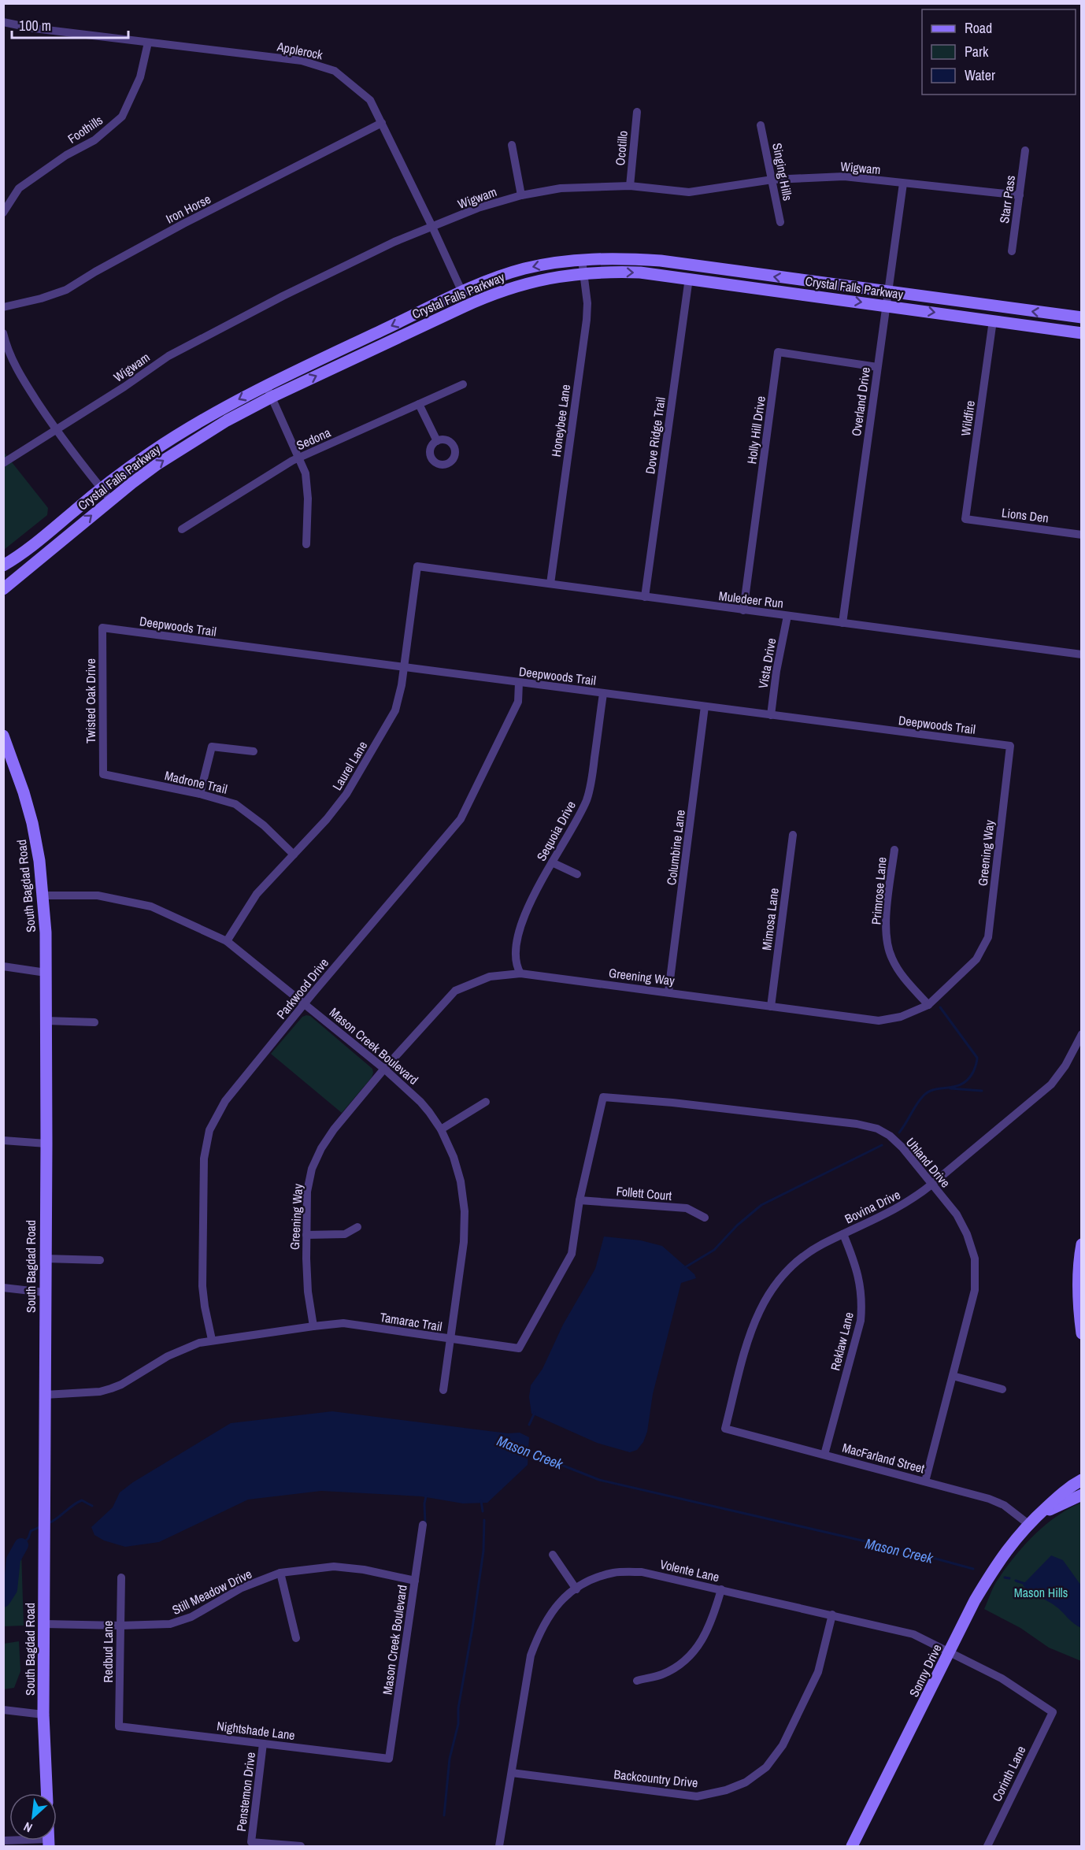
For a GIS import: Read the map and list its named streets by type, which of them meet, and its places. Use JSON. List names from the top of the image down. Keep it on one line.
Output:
{"streets":{"main road":["Crystal Falls Parkway","South Bagdad Road","Sonny Drive"],"street":["Applerock","Foothills","Ocotillo","Wigwam","Singing Hills","Starr Pass","Iron Horse","Overland Drive","Wildfire","Honeybee Lane","Holly Hill Drive","Dove Ridge Trail","Sedona","Lions Den","Muledeer Run","Deepwoods Trail","Vista Drive","Twisted Oak Drive","Laurel Lane","Madrone Trail","Sequoia Drive","Columbine Lane","Greening Way","Primrose Lane","Mimosa Lane","Parkwood Drive","Mason Creek Boulevard","Uhland Drive","Follett Court","Bovina Drive","Tamarac Trail","Reklaw Lane","MacFarland Street","Volente Lane","Still Meadow Drive","Redbud Lane","Nightshade Lane","Corinth Lane","Backcountry Drive","Penstemon Drive"]},"crossings":[["Applerock","Foothills"],["Applerock","Wigwam"],["Applerock","Iron Horse"],["Applerock","Crystal Falls Parkway"],["Ocotillo","Wigwam"],["Wigwam","Singing Hills"],["Wigwam","Starr Pass"],["Wigwam","Overland Drive"],["Crystal Falls Parkway","Overland Drive"],["Crystal Falls Parkway","Wildfire"],["Crystal Falls Parkway","Honeybee Lane"],["Crystal Falls Parkway","Dove Ridge Trail"],["Overland Drive","Holly Hill Drive"],["Overland Drive","Muledeer Run"],["Wildfire","Lions Den"],["Honeybee Lane","Muledeer Run"],["Holly Hill Drive","Muledeer Run"],["Dove Ridge Trail","Muledeer Run"],["Muledeer Run","Vista Drive"],["Muledeer Run","Laurel Lane"],["Deepwoods Trail","Vista Drive"],["Deepwoods Trail","Twisted Oak Drive"],["Deepwoods Trail","Laurel Lane"],["Deepwoods Trail","Sequoia Drive"],["Deepwoods Trail","Columbine Lane"],["Deepwoods Trail","Greening Way"],["Deepwoods Trail","Parkwood Drive"],["Twisted Oak Drive","Madrone Trail"],["Laurel Lane","Madrone Trail"],["Laurel Lane","Mason Creek Boulevard"],["Sequoia Drive","Greening Way"],["Columbine Lane","Greening Way"],["Greening Way","Primrose Lane"],["Greening Way","Mimosa Lane"],["Greening Way","Mason Creek Boulevard"],["Greening Way","Tamarac Trail"],["South Bagdad Road","Mason Creek Boulevard"],["South Bagdad Road","Tamarac Trail"],["South Bagdad Road","Still Meadow Drive"],["Parkwood Drive","Mason Creek Boulevard"],["Parkwood Drive","Tamarac Trail"],["Mason Creek Boulevard","Tamarac Trail"],["Mason Creek Boulevard","Still Meadow Drive"],["Mason Creek Boulevard","Nightshade Lane"],["Uhland Drive","Bovina Drive"],["Uhland Drive","Tamarac Trail"],["Uhland Drive","MacFarland Street"],["Follett Court","Tamarac Trail"],["Bovina Drive","Reklaw Lane"],["Bovina Drive","MacFarland Street"],["Reklaw Lane","MacFarland Street"],["MacFarland Street","Sonny Drive"],["Volente Lane","Sonny Drive"],["Volente Lane","Corinth Lane"],["Volente Lane","Backcountry Drive"],["Still Meadow Drive","Redbud Lane"],["Redbud Lane","Nightshade Lane"],["Nightshade Lane","Penstemon Drive"]],"water":["Mason Creek"],"parks":["Mason Hills"],"legend":["Road","Park","Water"],"scale_bar":"100 m","north":"bottom left"}
